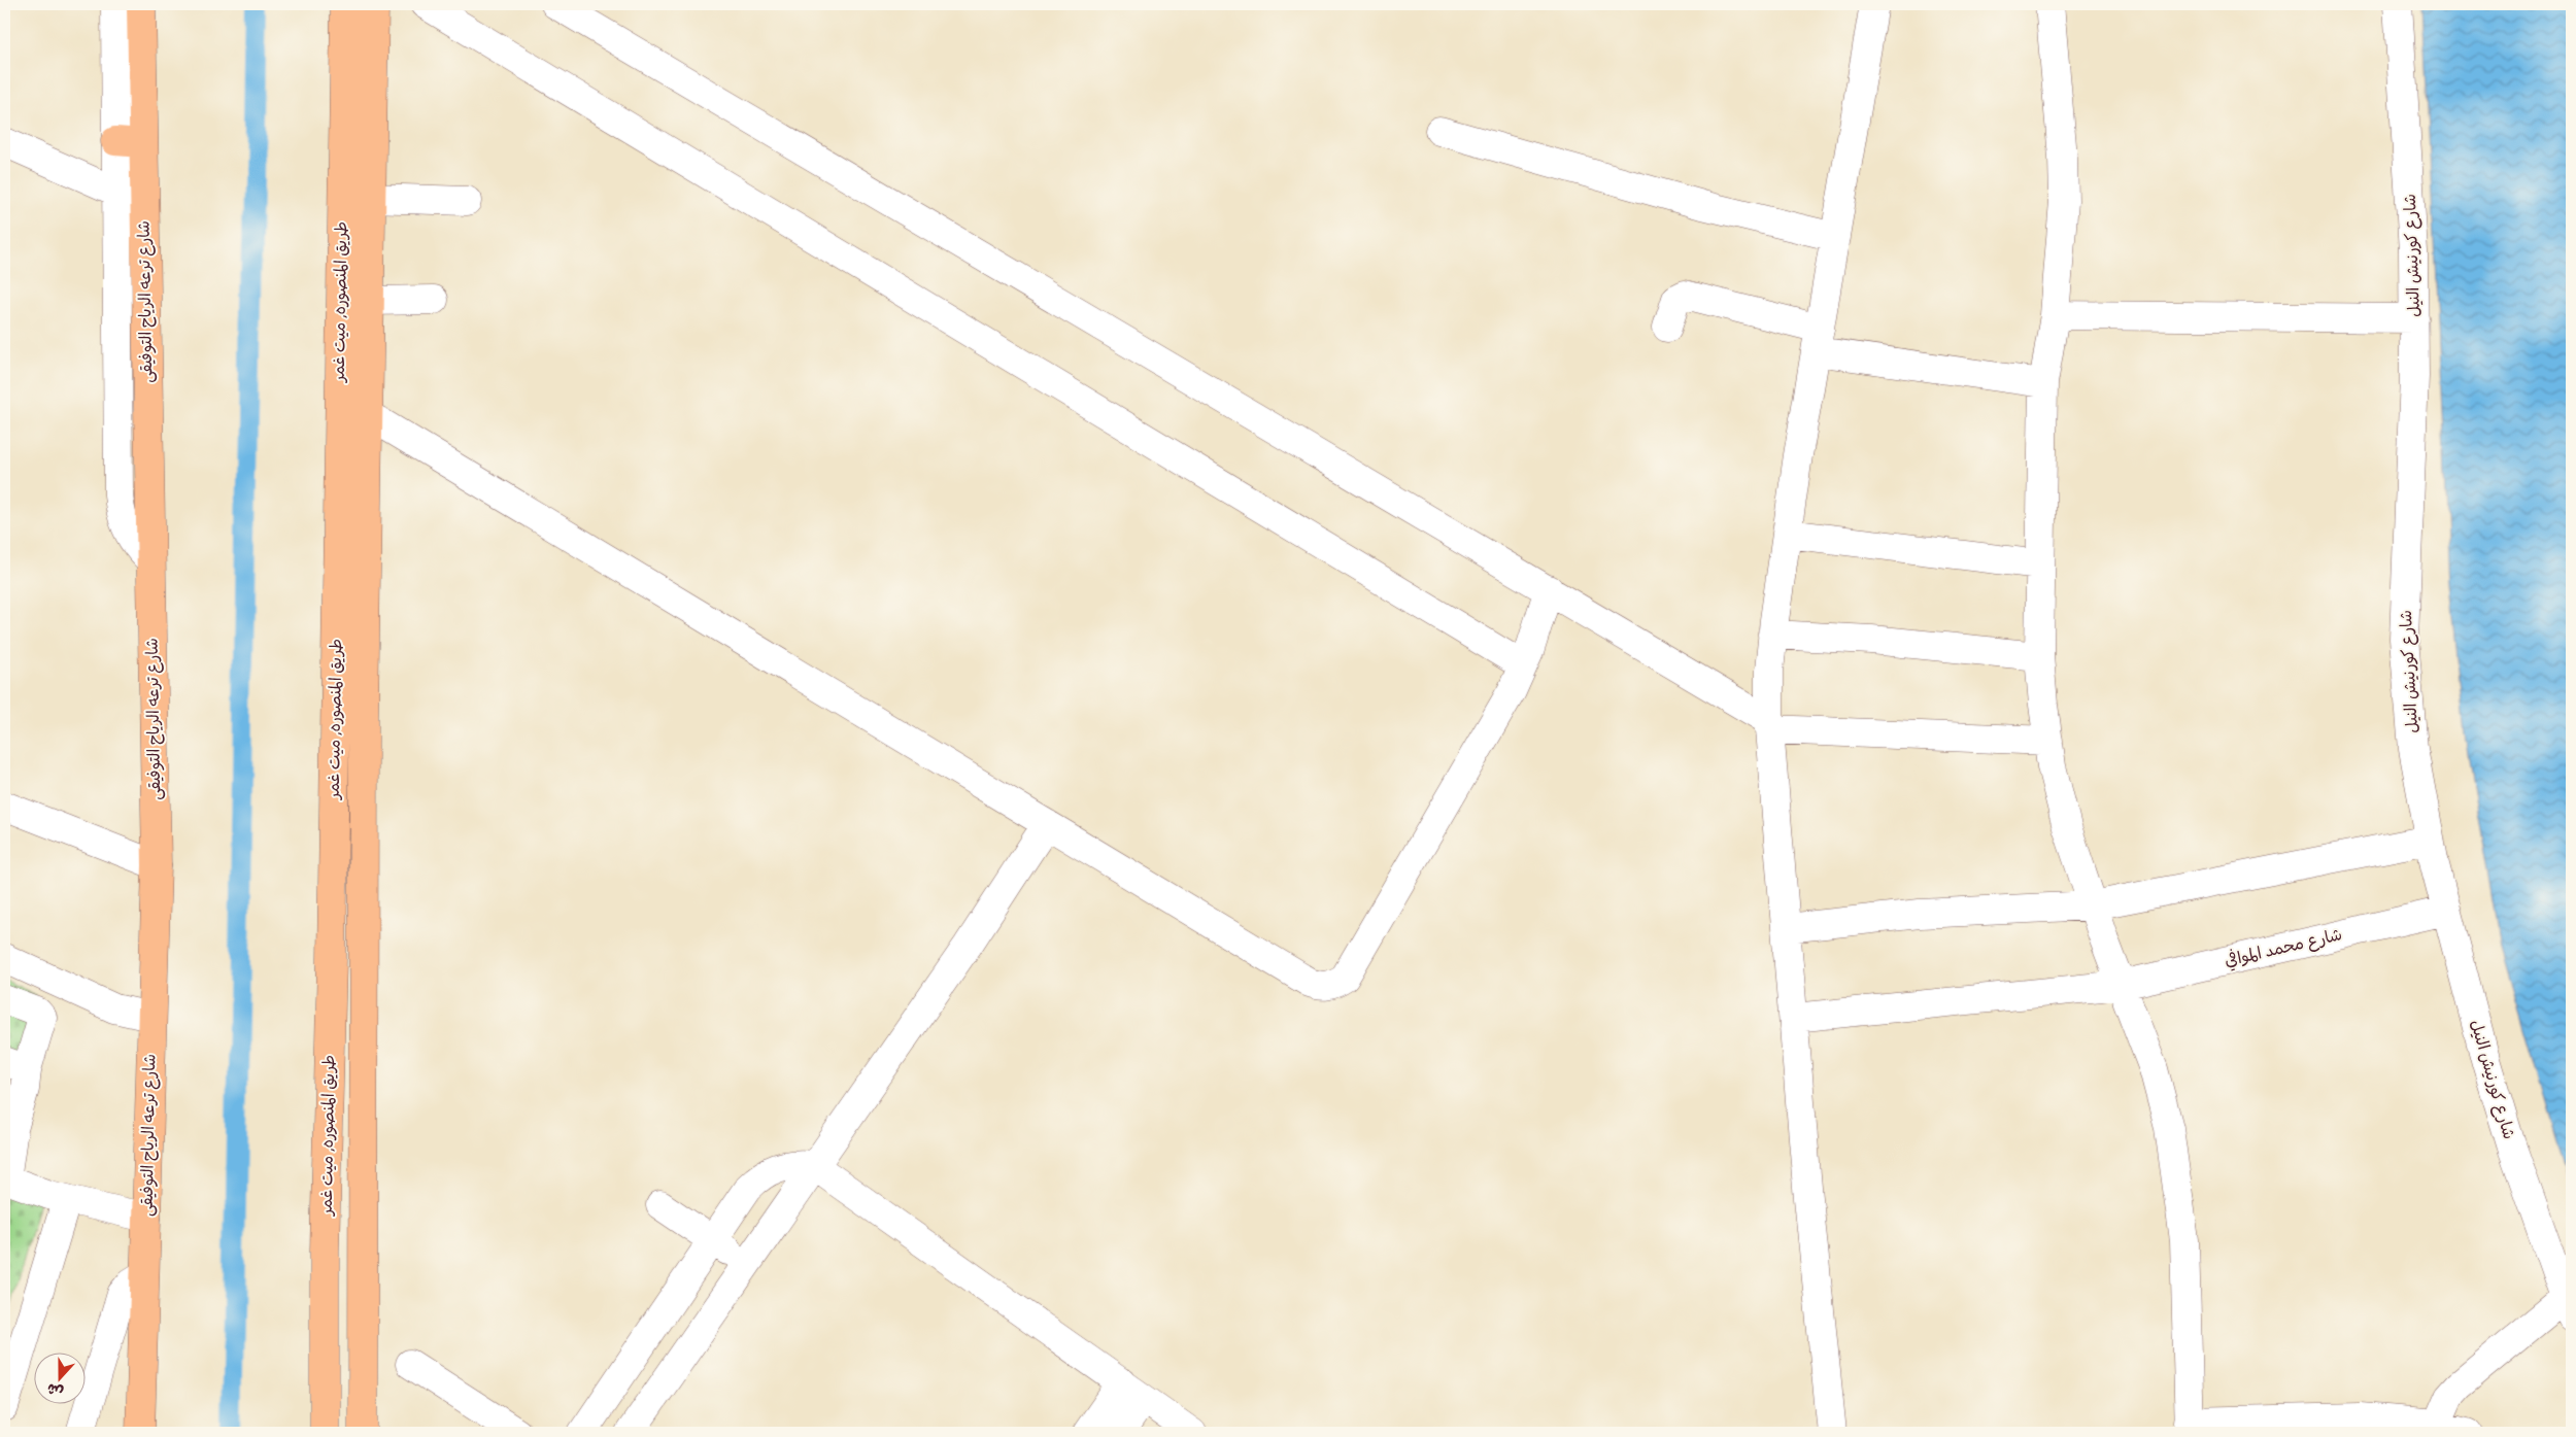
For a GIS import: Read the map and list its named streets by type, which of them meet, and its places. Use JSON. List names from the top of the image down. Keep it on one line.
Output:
{"streets":{"main road":["شارع ترعه الرياح التوفيقى","طريق المنصوره, ميت غمر"],"street":["شارع كورنيش النيل","شارع محمد الموافي"]},"crossings":[["شارع كورنيش النيل","شارع محمد الموافي"]],"north":"bottom"}
